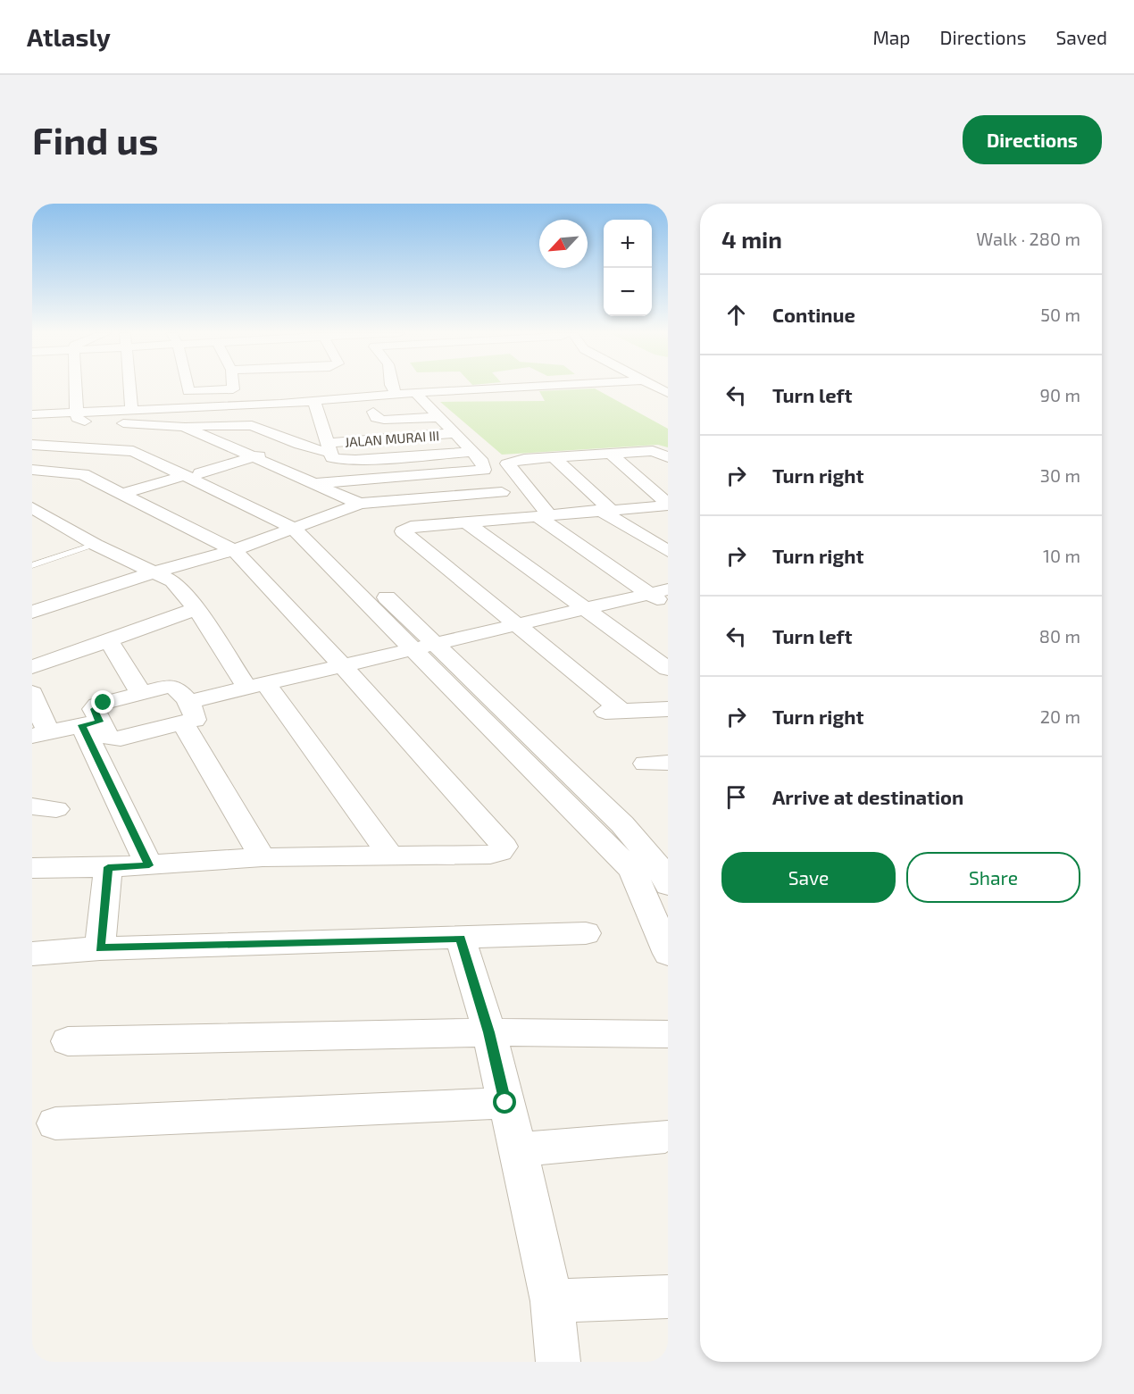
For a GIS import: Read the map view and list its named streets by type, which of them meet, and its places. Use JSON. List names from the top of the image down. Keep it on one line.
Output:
{"streets":{"street":["JALAN MURAI III"]},"north":"bottom left","page":{"header":"Atlasly","nav":["Map","Directions","Saved"],"buttons":["Directions",["Save","Share"]],"title":"Find us","heading":["4 min","Walk · 280 m"],"map_buttons":["+","−"],"list":[["Continue","50 m"],["Turn left","90 m"],["Turn right","30 m"],["Turn right","10 m"],["Turn left","80 m"],["Turn right","20 m"],"Arrive at destination"]}}
